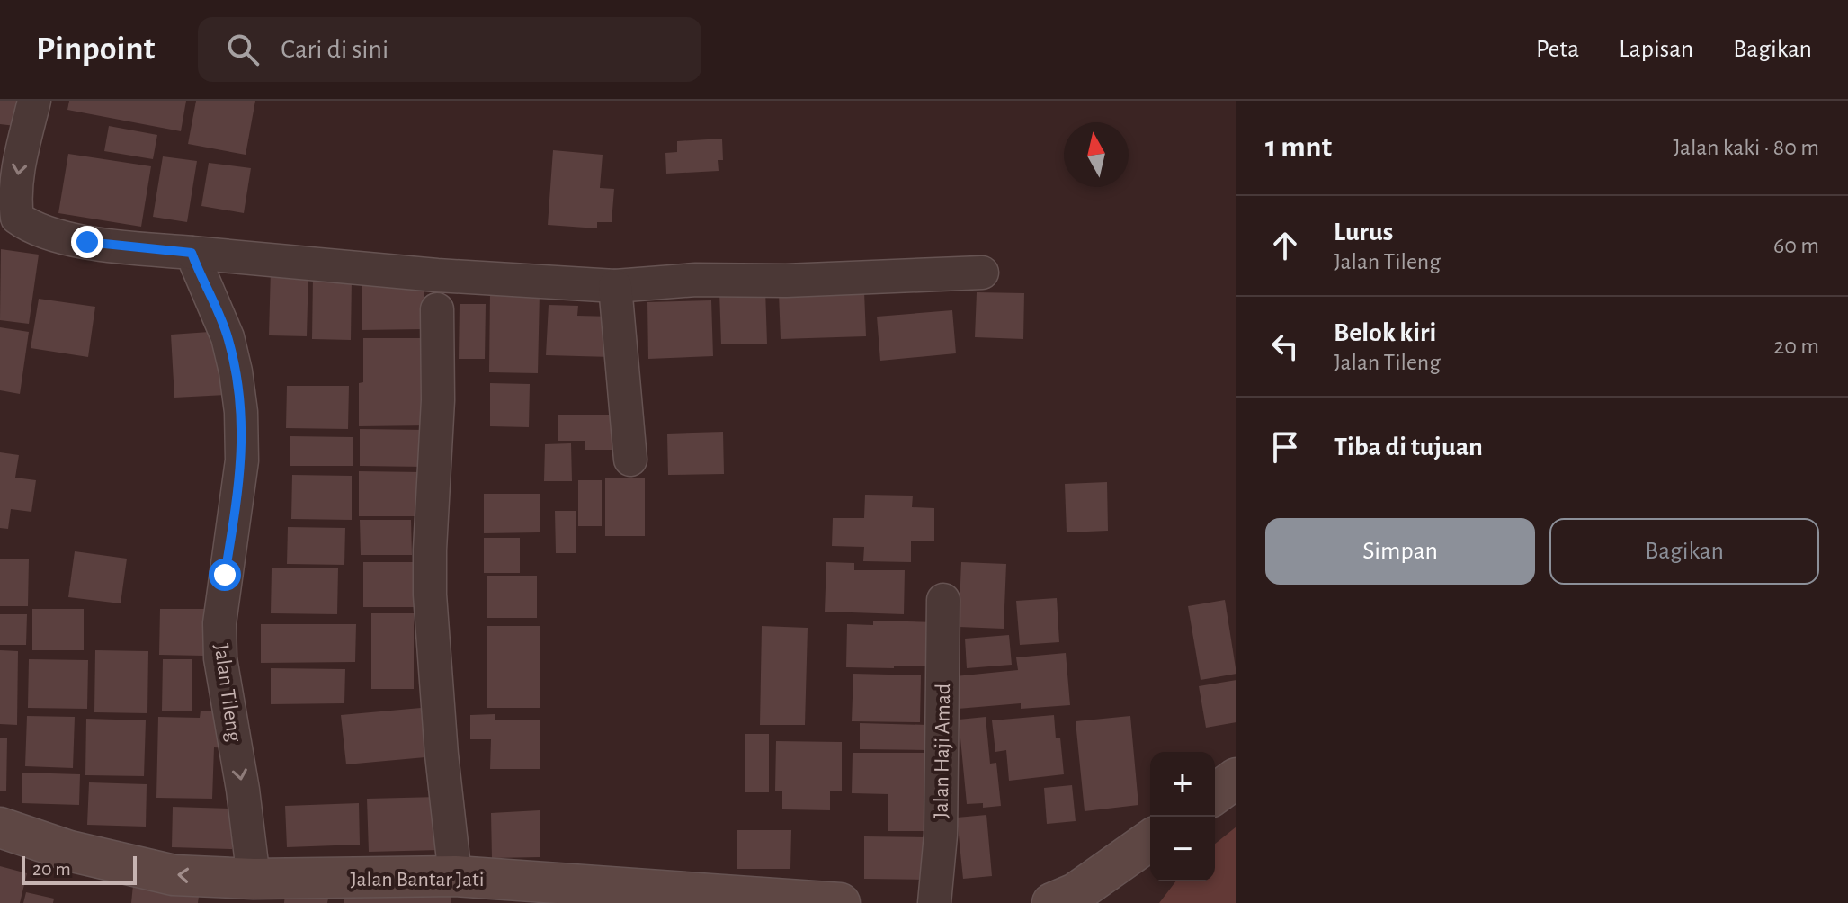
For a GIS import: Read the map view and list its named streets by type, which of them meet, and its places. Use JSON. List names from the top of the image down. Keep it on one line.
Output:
{"streets":{"street":["Jalan Tileng","Jalan Haji Amad","Jalan Bantar Jati"]},"crossings":[["Jalan Tileng","Jalan Bantar Jati"]],"scale_bar":"20 m","north":"top","page":{"header":"Pinpoint","search":"Cari di sini","nav":["Peta","Lapisan","Bagikan"],"heading":["1 mnt","Jalan kaki · 80 m"],"list":[["Lurus","Jalan Tileng","60 m"],["Belok kiri","Jalan Tileng","20 m"],"Tiba di tujuan"],"buttons":["Simpan","Bagikan"],"map_buttons":["+","−"],"scale":"20 m"}}
